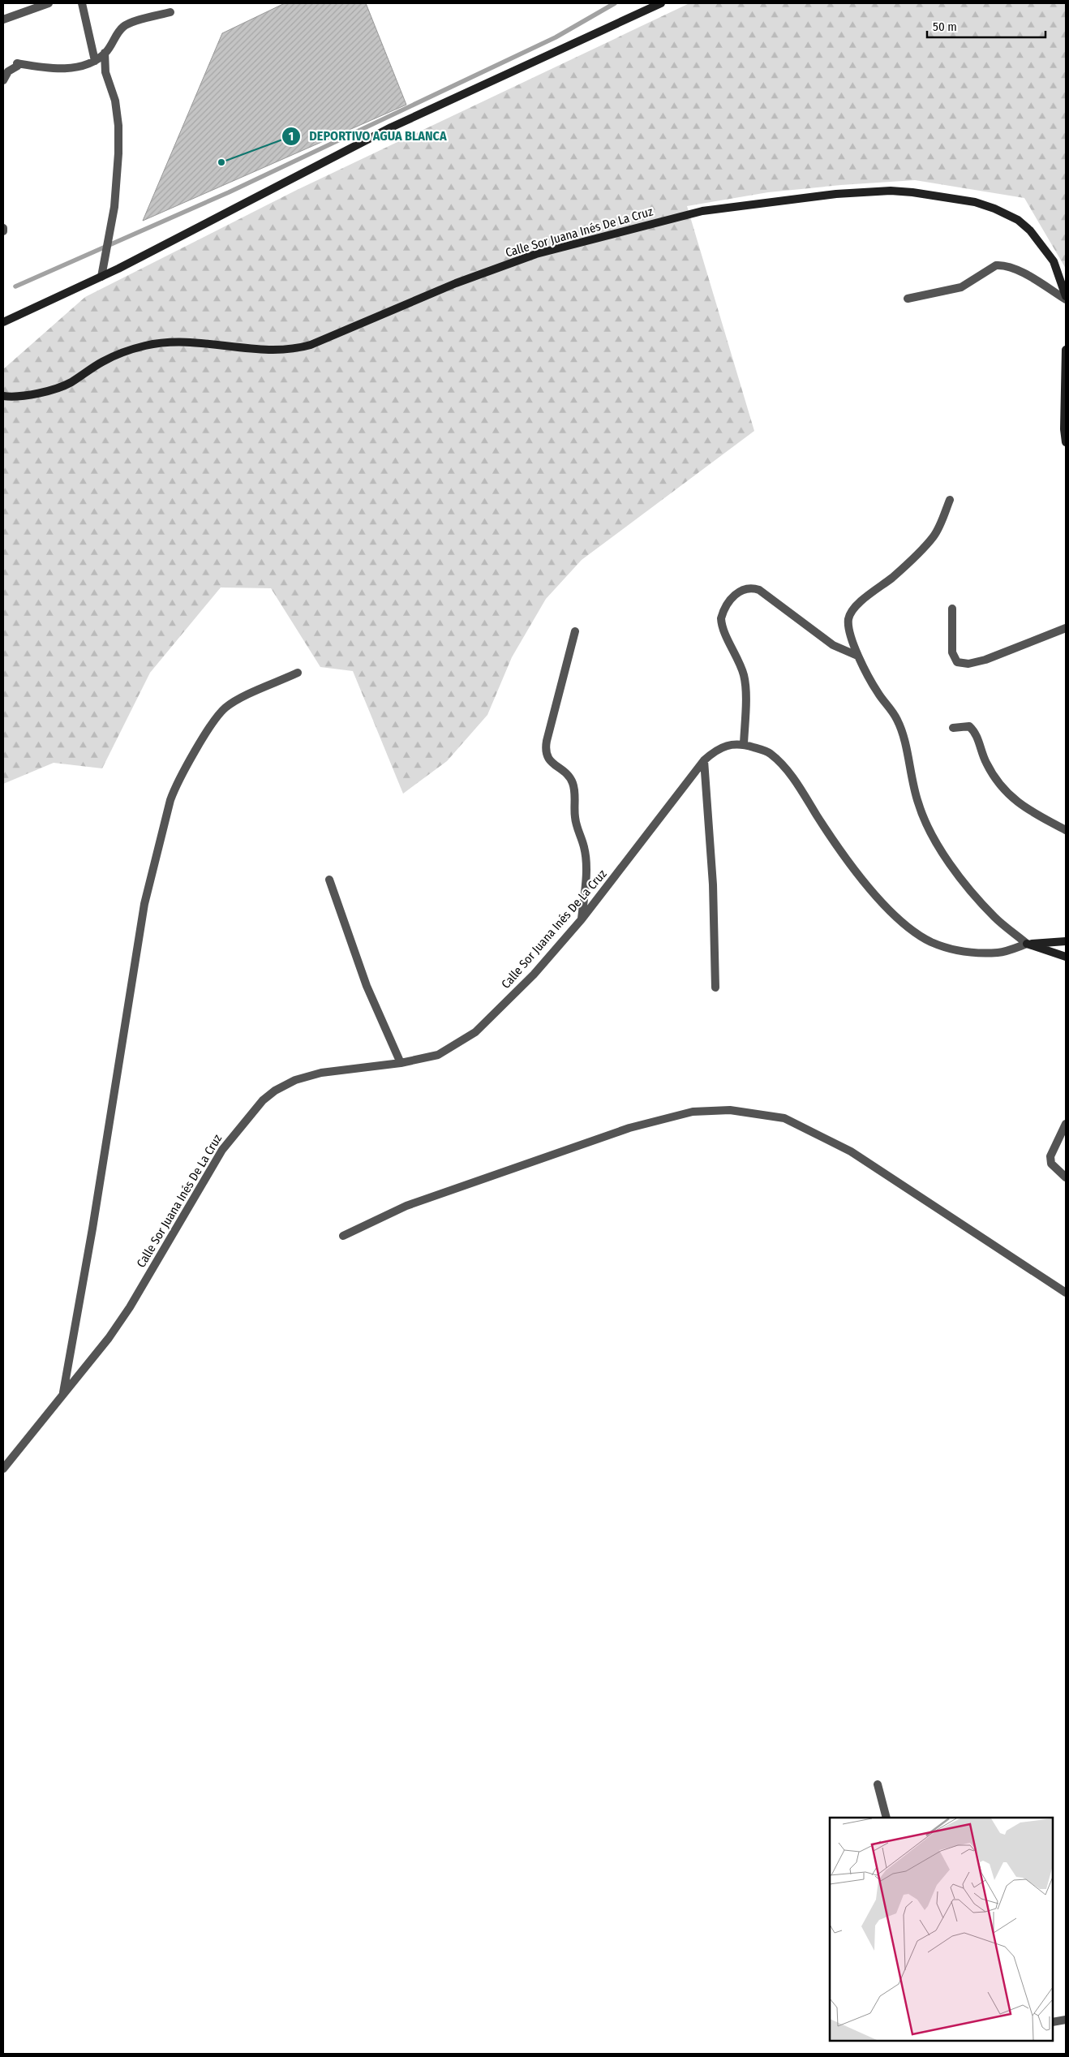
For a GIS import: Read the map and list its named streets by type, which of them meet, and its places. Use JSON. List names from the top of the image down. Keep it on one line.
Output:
{"streets":{"main road":["Calle Sor Juana Inés De La Cruz"]},"places":["DEPORTIVO AGUA BLANCA"],"scale_bar":"50 m"}
